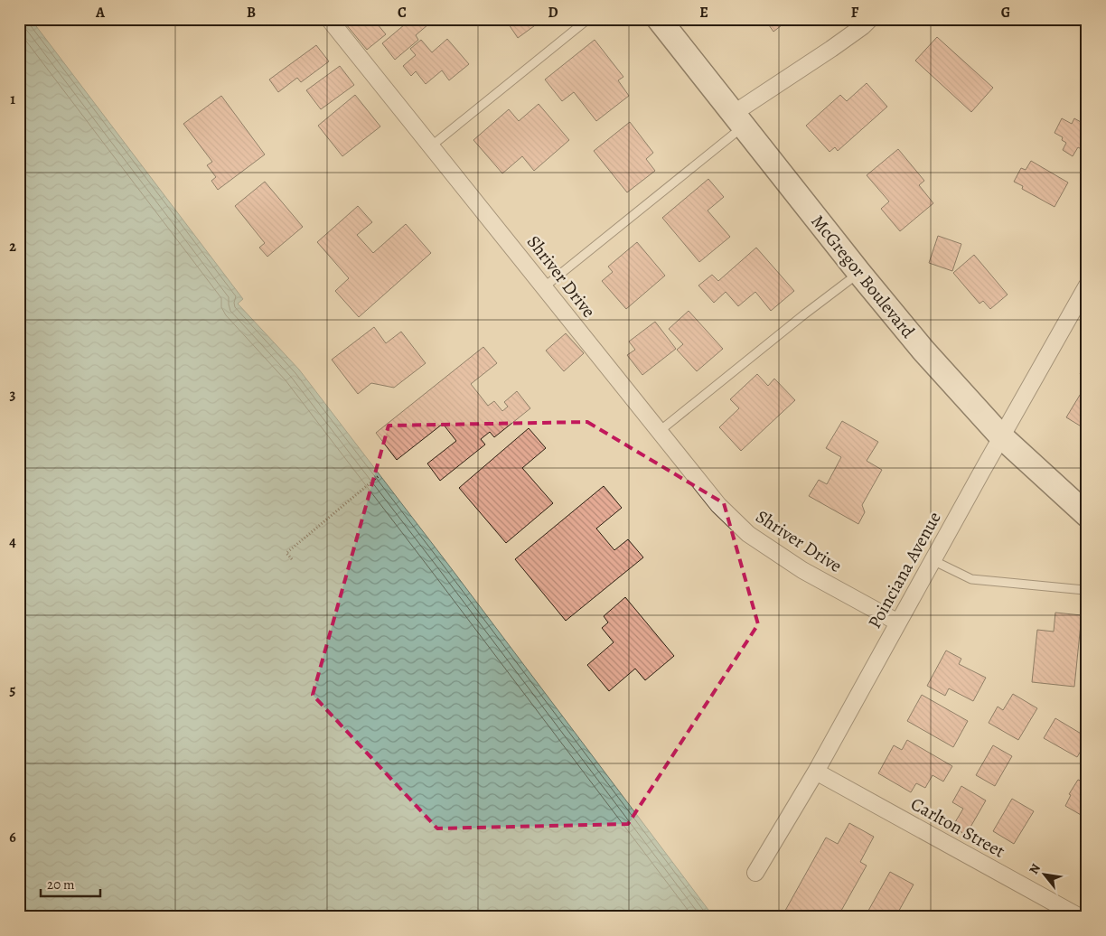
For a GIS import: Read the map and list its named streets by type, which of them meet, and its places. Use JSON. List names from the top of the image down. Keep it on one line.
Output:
{"streets":{"main road":["McGregor Boulevard"],"street":["Shriver Drive","Poinciana Avenue","Carlton Street"]},"crossings":[["Shriver Drive","Poinciana Avenue"],["McGregor Boulevard","Poinciana Avenue"],["Poinciana Avenue","Carlton Street"]],"scale_bar":"20 m","north":"top left","grid":{"columns":["A","B","C","D","E","F","G"],"rows":["1","2","3","4","5","6"]}}
